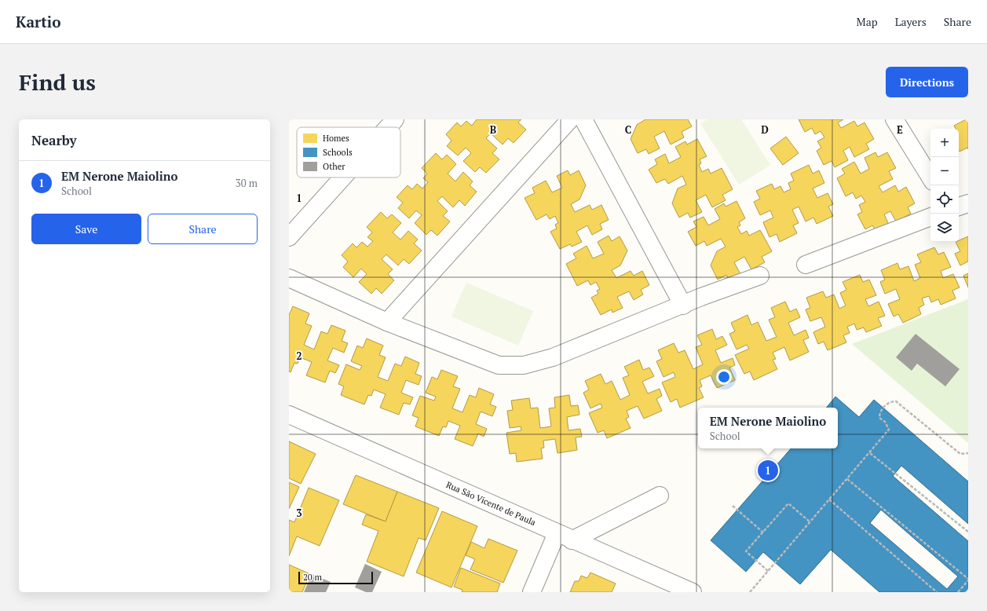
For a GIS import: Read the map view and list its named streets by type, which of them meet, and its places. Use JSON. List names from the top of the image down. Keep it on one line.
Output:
{"streets":{"street":["Rua São Vicente de Paula"]},"legend":["Homes","Schools","Other"],"scale_bar":"20 m","page":{"header":"Kartio","nav":["Map","Layers","Share"],"buttons":["Directions",["Save","Share"]],"title":"Find us","heading":"Nearby","map_buttons":["+","−"],"list":[{"mark":"1","name":"EM Nerone Maiolino","note":"School","value":"30 m"}],"popup":["EM Nerone Maiolino","School"],"pins":"1","scale":"20 m"},"grid":{"columns":["B","C","D","E"],"rows":["1","2","3"]}}
